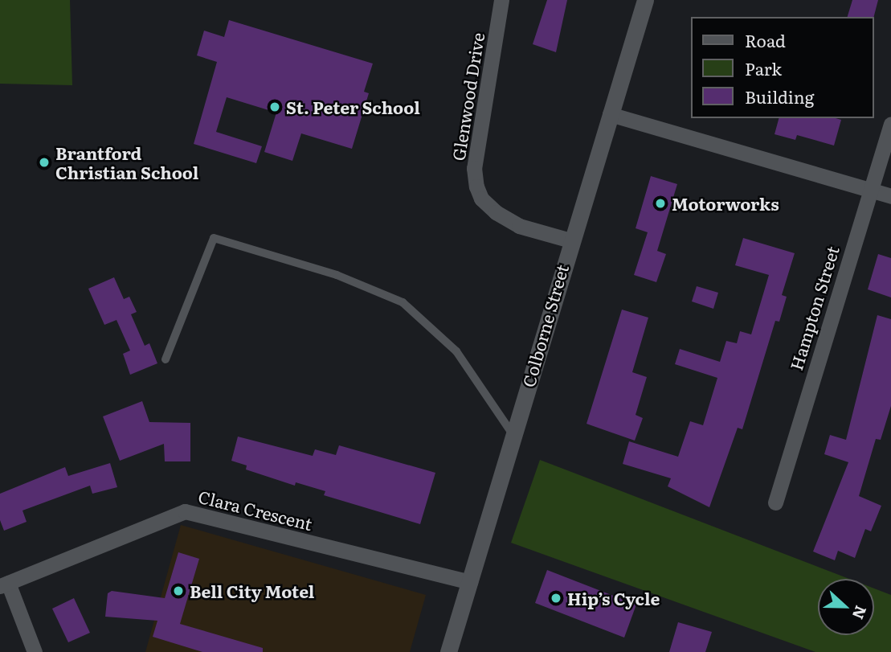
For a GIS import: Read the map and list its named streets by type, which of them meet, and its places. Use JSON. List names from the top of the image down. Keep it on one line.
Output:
{"streets":{"main road":["Colborne Street"],"street":["Glenwood Drive","Hampton Street","Clara Crescent"]},"crossings":[["Glenwood Drive","Colborne Street"],["Colborne Street","Clara Crescent"]],"places":["St. Peter School","Brantford Christian School","Motorworks","Bell City Motel","Hip’s Cycle"],"legend":["Road","Park","Building"],"north":"right"}
